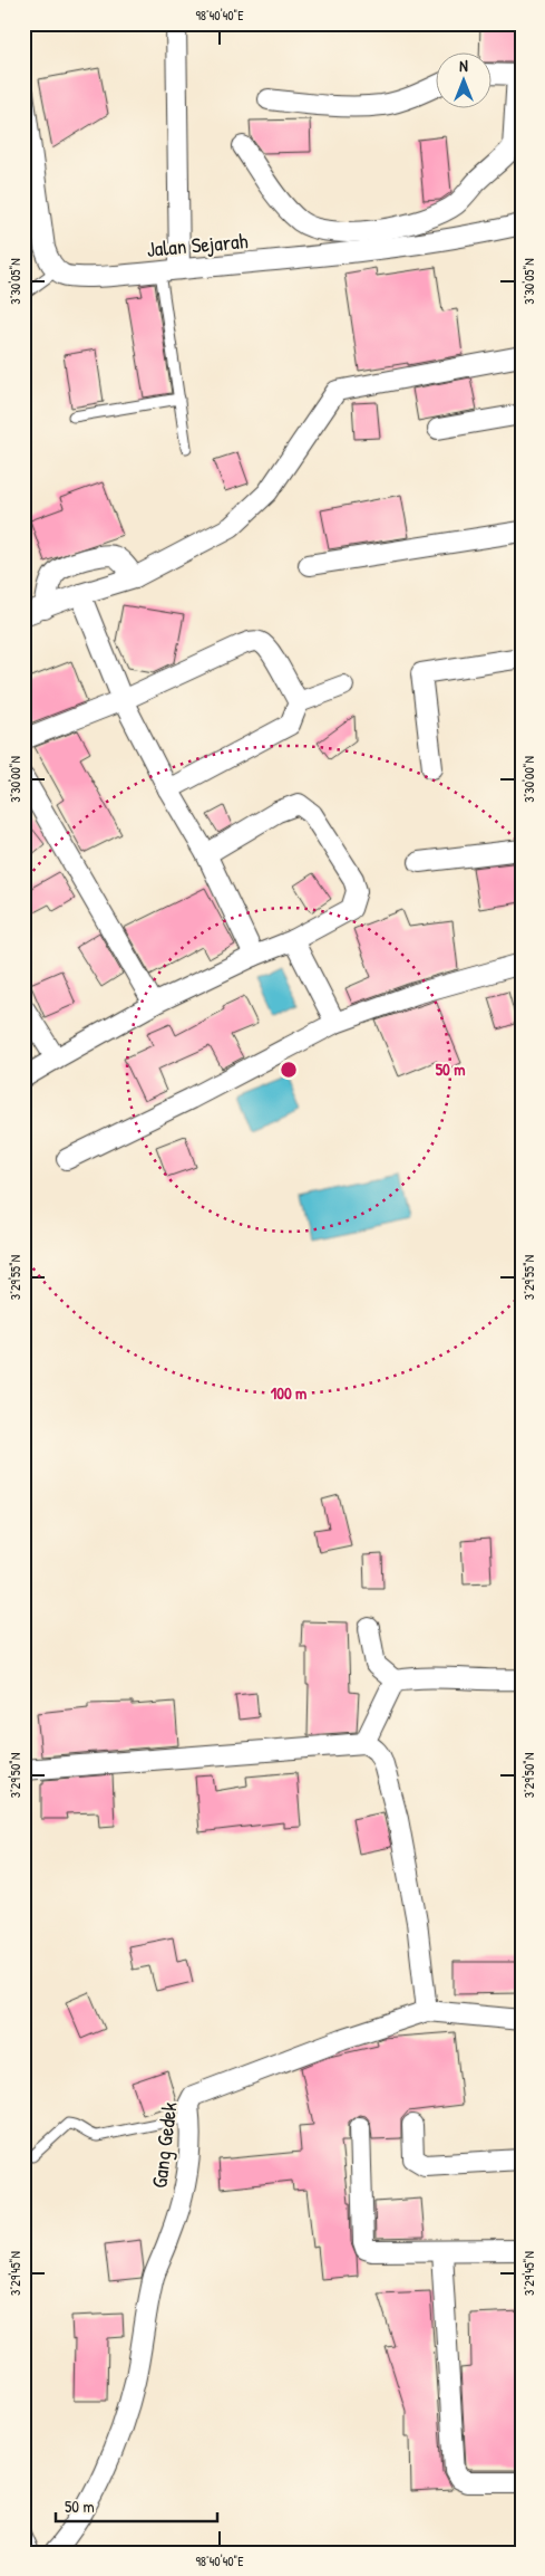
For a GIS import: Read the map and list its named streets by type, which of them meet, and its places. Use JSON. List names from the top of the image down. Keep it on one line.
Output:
{"streets":{"street":["Jalan Sejarah","Gang Gedek"]},"scale_bar":"50 m","north":"top","coordinates":["98°40'40\"E","3°30'05\"N","3°30'00\"N","3°29'55\"N","3°29'50\"N","3°29'45\"N"],"rings":["50 m","100 m"]}
